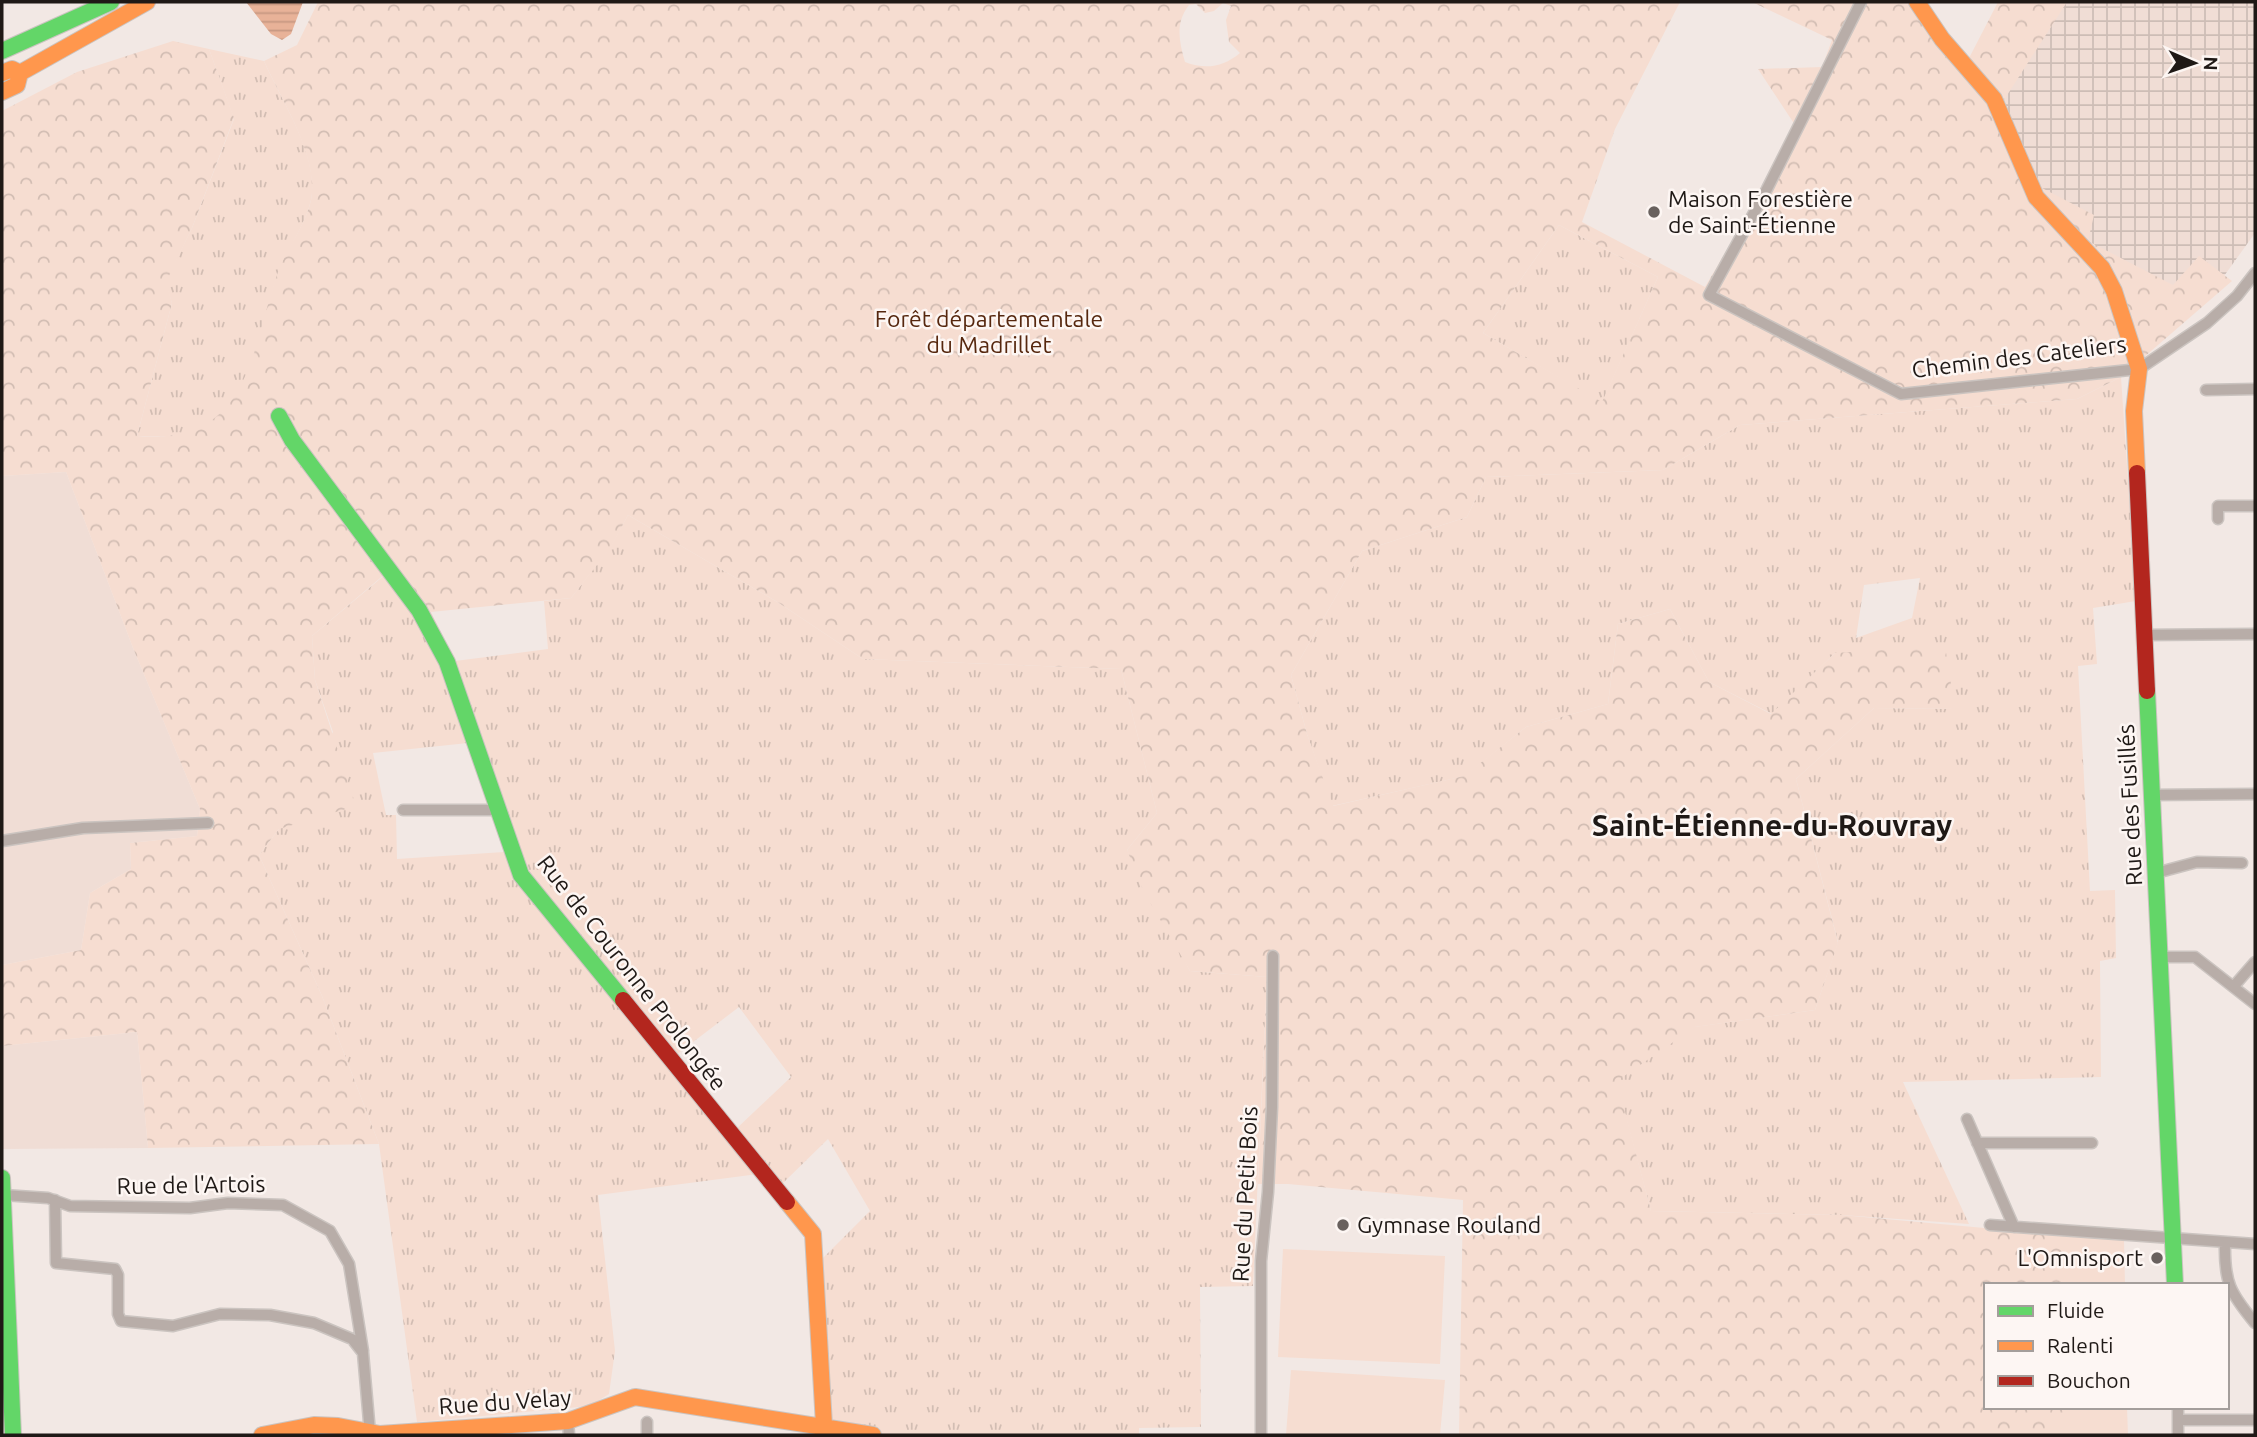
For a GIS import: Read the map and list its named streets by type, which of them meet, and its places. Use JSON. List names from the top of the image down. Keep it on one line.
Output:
{"streets":{"main road":["Chemin des Cateliers","Rue des Fusillés","Rue de Couronne Prolongée","Rue du Velay"],"street":["Rue de l'Artois","Rue du Petit Bois"]},"crossings":[["Chemin des Cateliers","Rue des Fusillés"],["Rue de Couronne Prolongée","Rue du Velay"],["Rue de l'Artois","Rue du Velay"]],"districts":["Saint-Étienne-du-Rouvray"],"parks":["Forêt départementale du Madrillet"],"places":["Maison Forestière de Saint-Étienne","Gymnase Rouland","L'Omnisport"],"legend":["Fluide","Ralenti","Bouchon"],"north":"right"}
